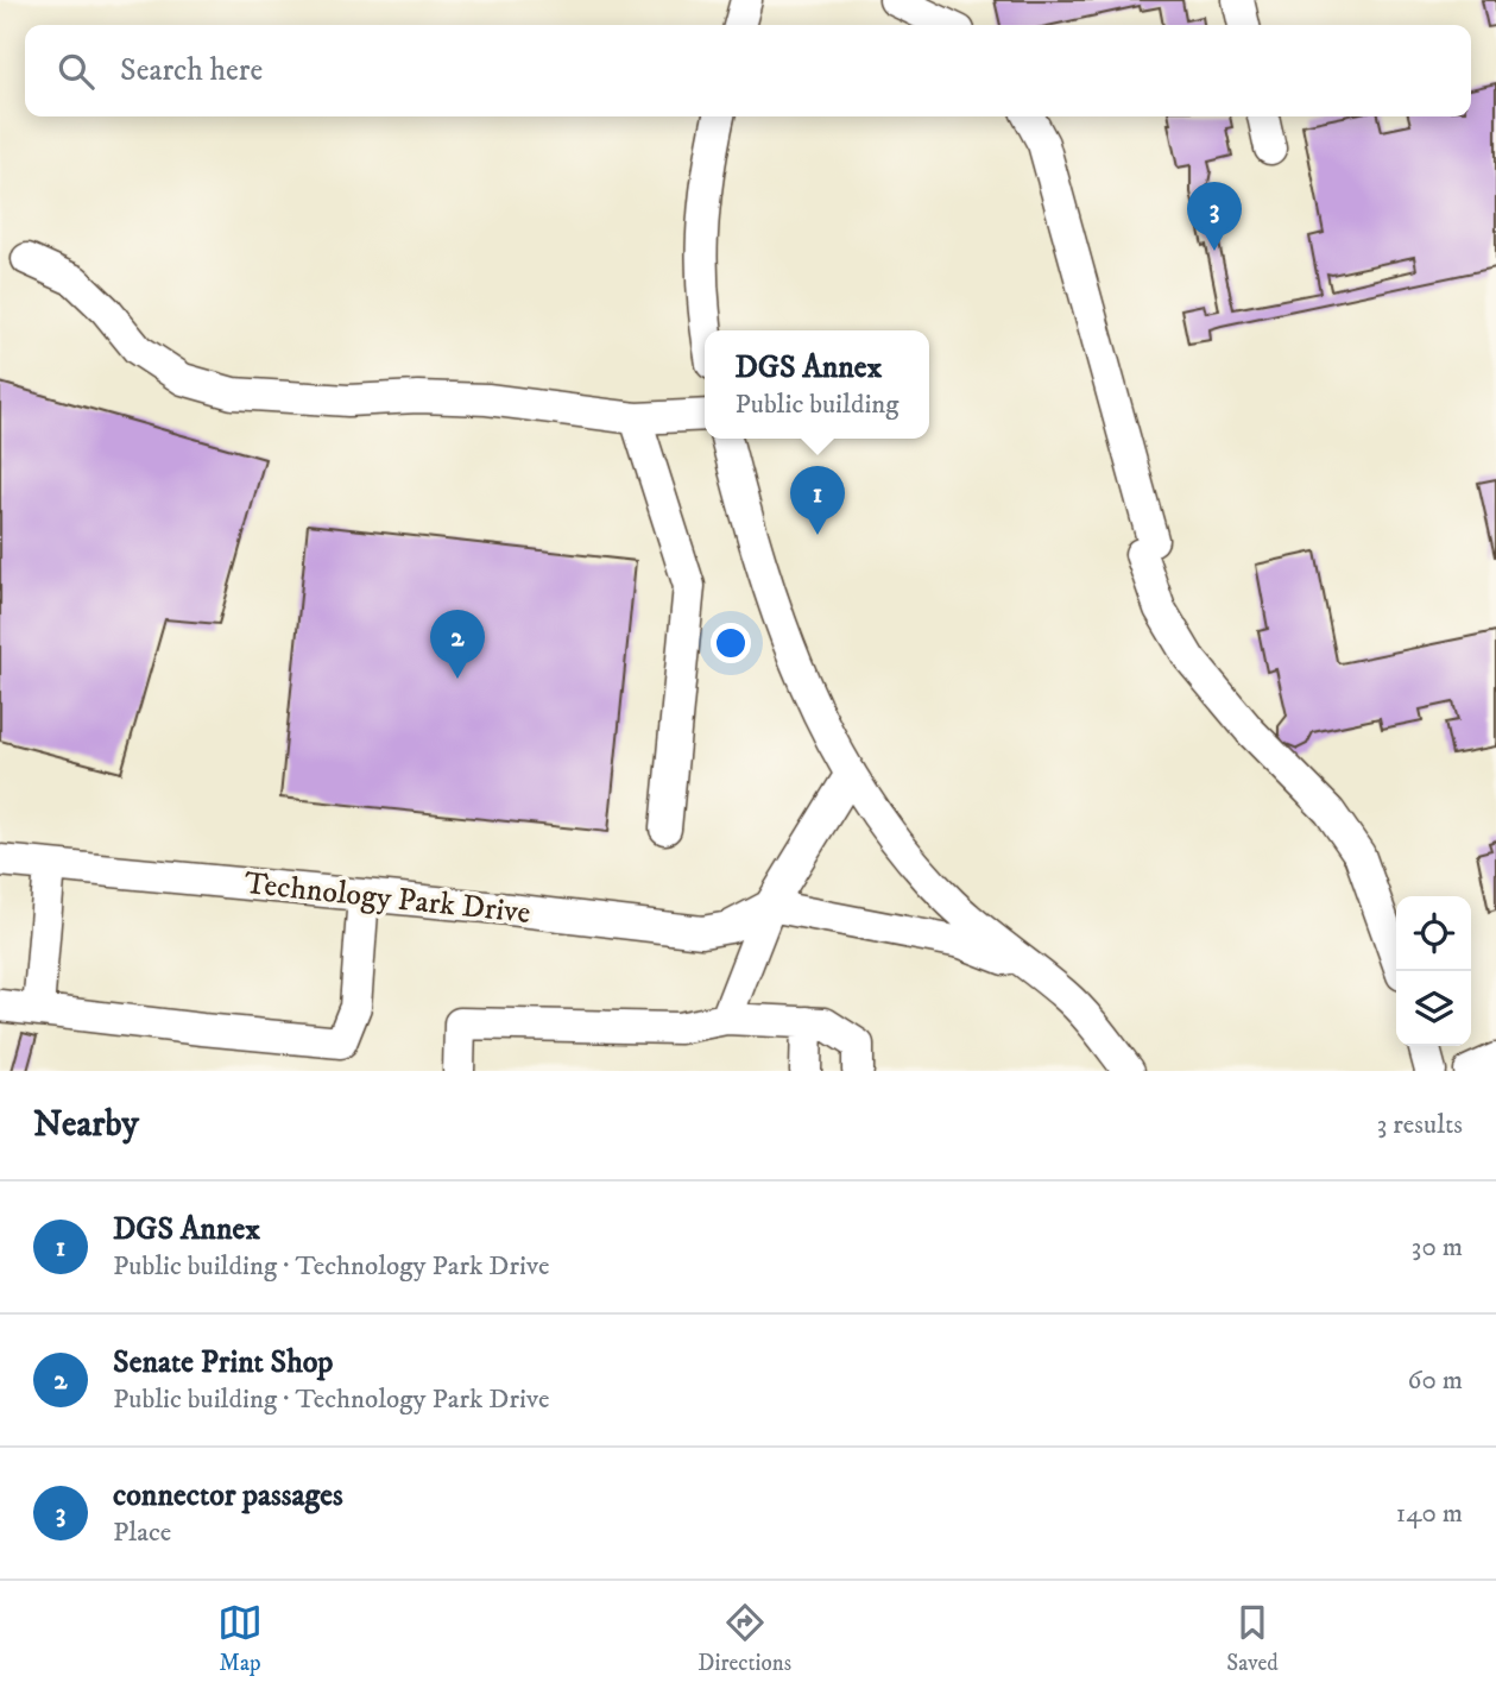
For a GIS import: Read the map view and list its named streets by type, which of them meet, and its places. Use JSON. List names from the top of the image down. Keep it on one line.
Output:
{"streets":{"street":["Technology Park Drive"]},"page":{"search":"Search here","pins":["3","1","2"],"popup":["DGS Annex","Public building"],"heading":["Nearby","3 results"],"list":[{"mark":"1","name":"DGS Annex","note":"Public building · Technology Park Drive","value":"30 m"},{"mark":"2","name":"Senate Print Shop","note":"Public building · Technology Park Drive","value":"60 m"},{"mark":"3","name":"connector passages","note":"Place","value":"140 m"}],"nav":["Map","Directions","Saved"]}}
